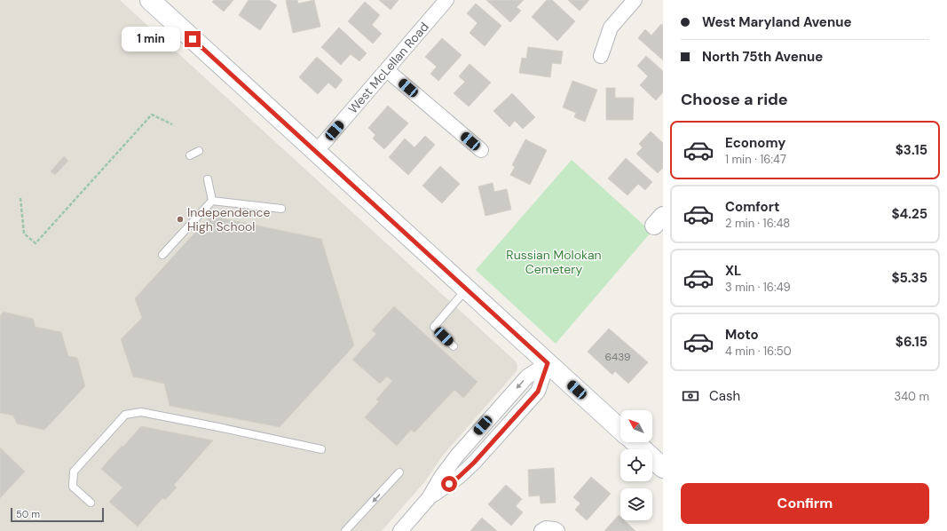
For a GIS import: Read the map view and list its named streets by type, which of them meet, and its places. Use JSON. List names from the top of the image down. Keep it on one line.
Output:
{"streets":{"street":["West McLellan Road"]},"parks":["Russian Molokan Cemetery"],"places":["Independence High School"],"house_numbers":["6439"],"scale_bar":"50 m","north":"top left","page":{"banner":["West Maryland Avenue","North 75th Avenue"],"bubble":"1 min","heading":"Choose a ride","list":[{"name":"Economy","note":"1 min · 16:47","value":"$3.15"},{"name":"Comfort","note":"2 min · 16:48","value":"$4.25"},{"name":"XL","note":"3 min · 16:49","value":"$5.35"},{"name":"Moto","note":"4 min · 16:50","value":"$6.15"}],"pay":["Cash","340 m"],"buttons":"Confirm","scale":"50 m"}}
